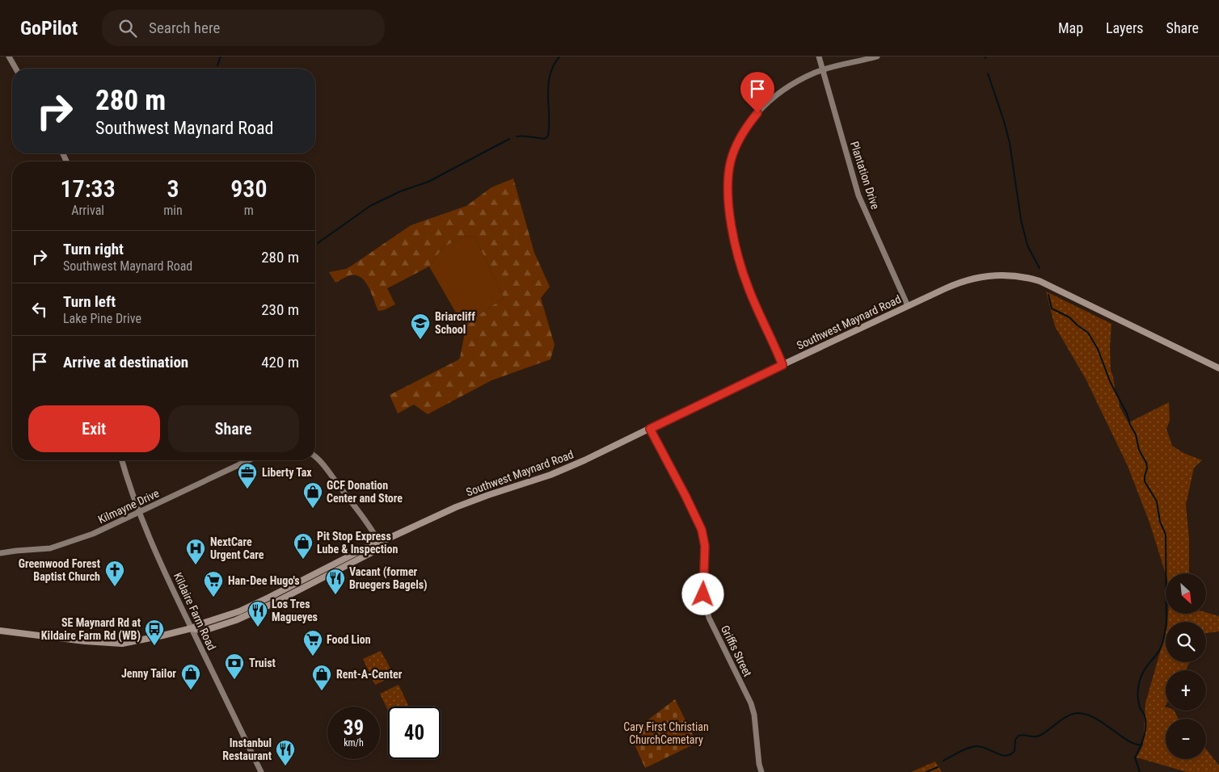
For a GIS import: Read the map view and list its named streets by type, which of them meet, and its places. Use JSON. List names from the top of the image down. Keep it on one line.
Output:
{"streets":{"main road":["Southwest Maynard Road"],"street":["Plantation Drive","Kilmayne Drive","Kildaire Farm Road","Griffis Street"]},"crossings":[["Plantation Drive","Southwest Maynard Road"],["Southwest Maynard Road","Kildaire Farm Road"],["Southwest Maynard Road","Griffis Street"],["Kilmayne Drive","Kildaire Farm Road"]],"parks":["Cary First Christian ChurchCemetary"],"places":{"school or university":["Briarcliff School"],"office":["Liberty Tax"],"shop":["GCF Donation Center and Store","Pit Stop Express Lube & Inspection","Jenny Tailor","Rent-A-Center"],"hospital":["NextCare Urgent Care"],"church":["Greenwood Forest Baptist Church"],"restaurant":["Vacant (former Bruegers Bagels)","Los Tres Magueyes","Instanbul Restaurant"],"supermarket":["Han-Dee Hugo's","Food Lion"],"bus stop":["SE Maynard Rd at Kildaire Farm Rd (WB)"],"bank":["Truist"]},"north":"bottom right","page":{"header":"GoPilot","search":"Search here","nav":["Map","Layers","Share"],"turn":["280 m","Southwest Maynard Road"],"eta":["17:33","Arrival","3","min","930","m"],"list":[{"name":"Turn right","note":"Southwest Maynard Road","value":"280 m"},{"name":"Turn left","note":"Lake Pine Drive","value":"230 m"},{"name":"Arrive at destination","value":"420 m"}],"buttons":["Exit","Share"],"map_buttons":["+","−"],"speed":"39 km/h","limit":"40"}}
